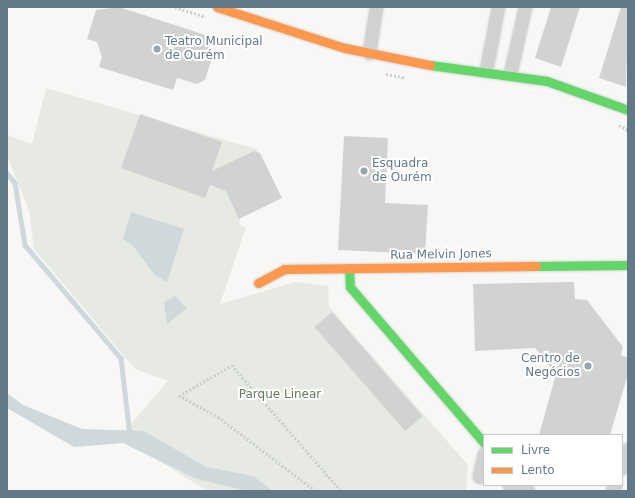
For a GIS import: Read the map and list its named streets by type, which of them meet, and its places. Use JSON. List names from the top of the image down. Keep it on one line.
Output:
{"streets":{"street":["Rua Melvin Jones"]},"parks":["Parque Linear"],"places":["Teatro Municipal de Ourém","Esquadra de Ourém","Centro de Negócios"],"legend":["Livre","Lento"]}
